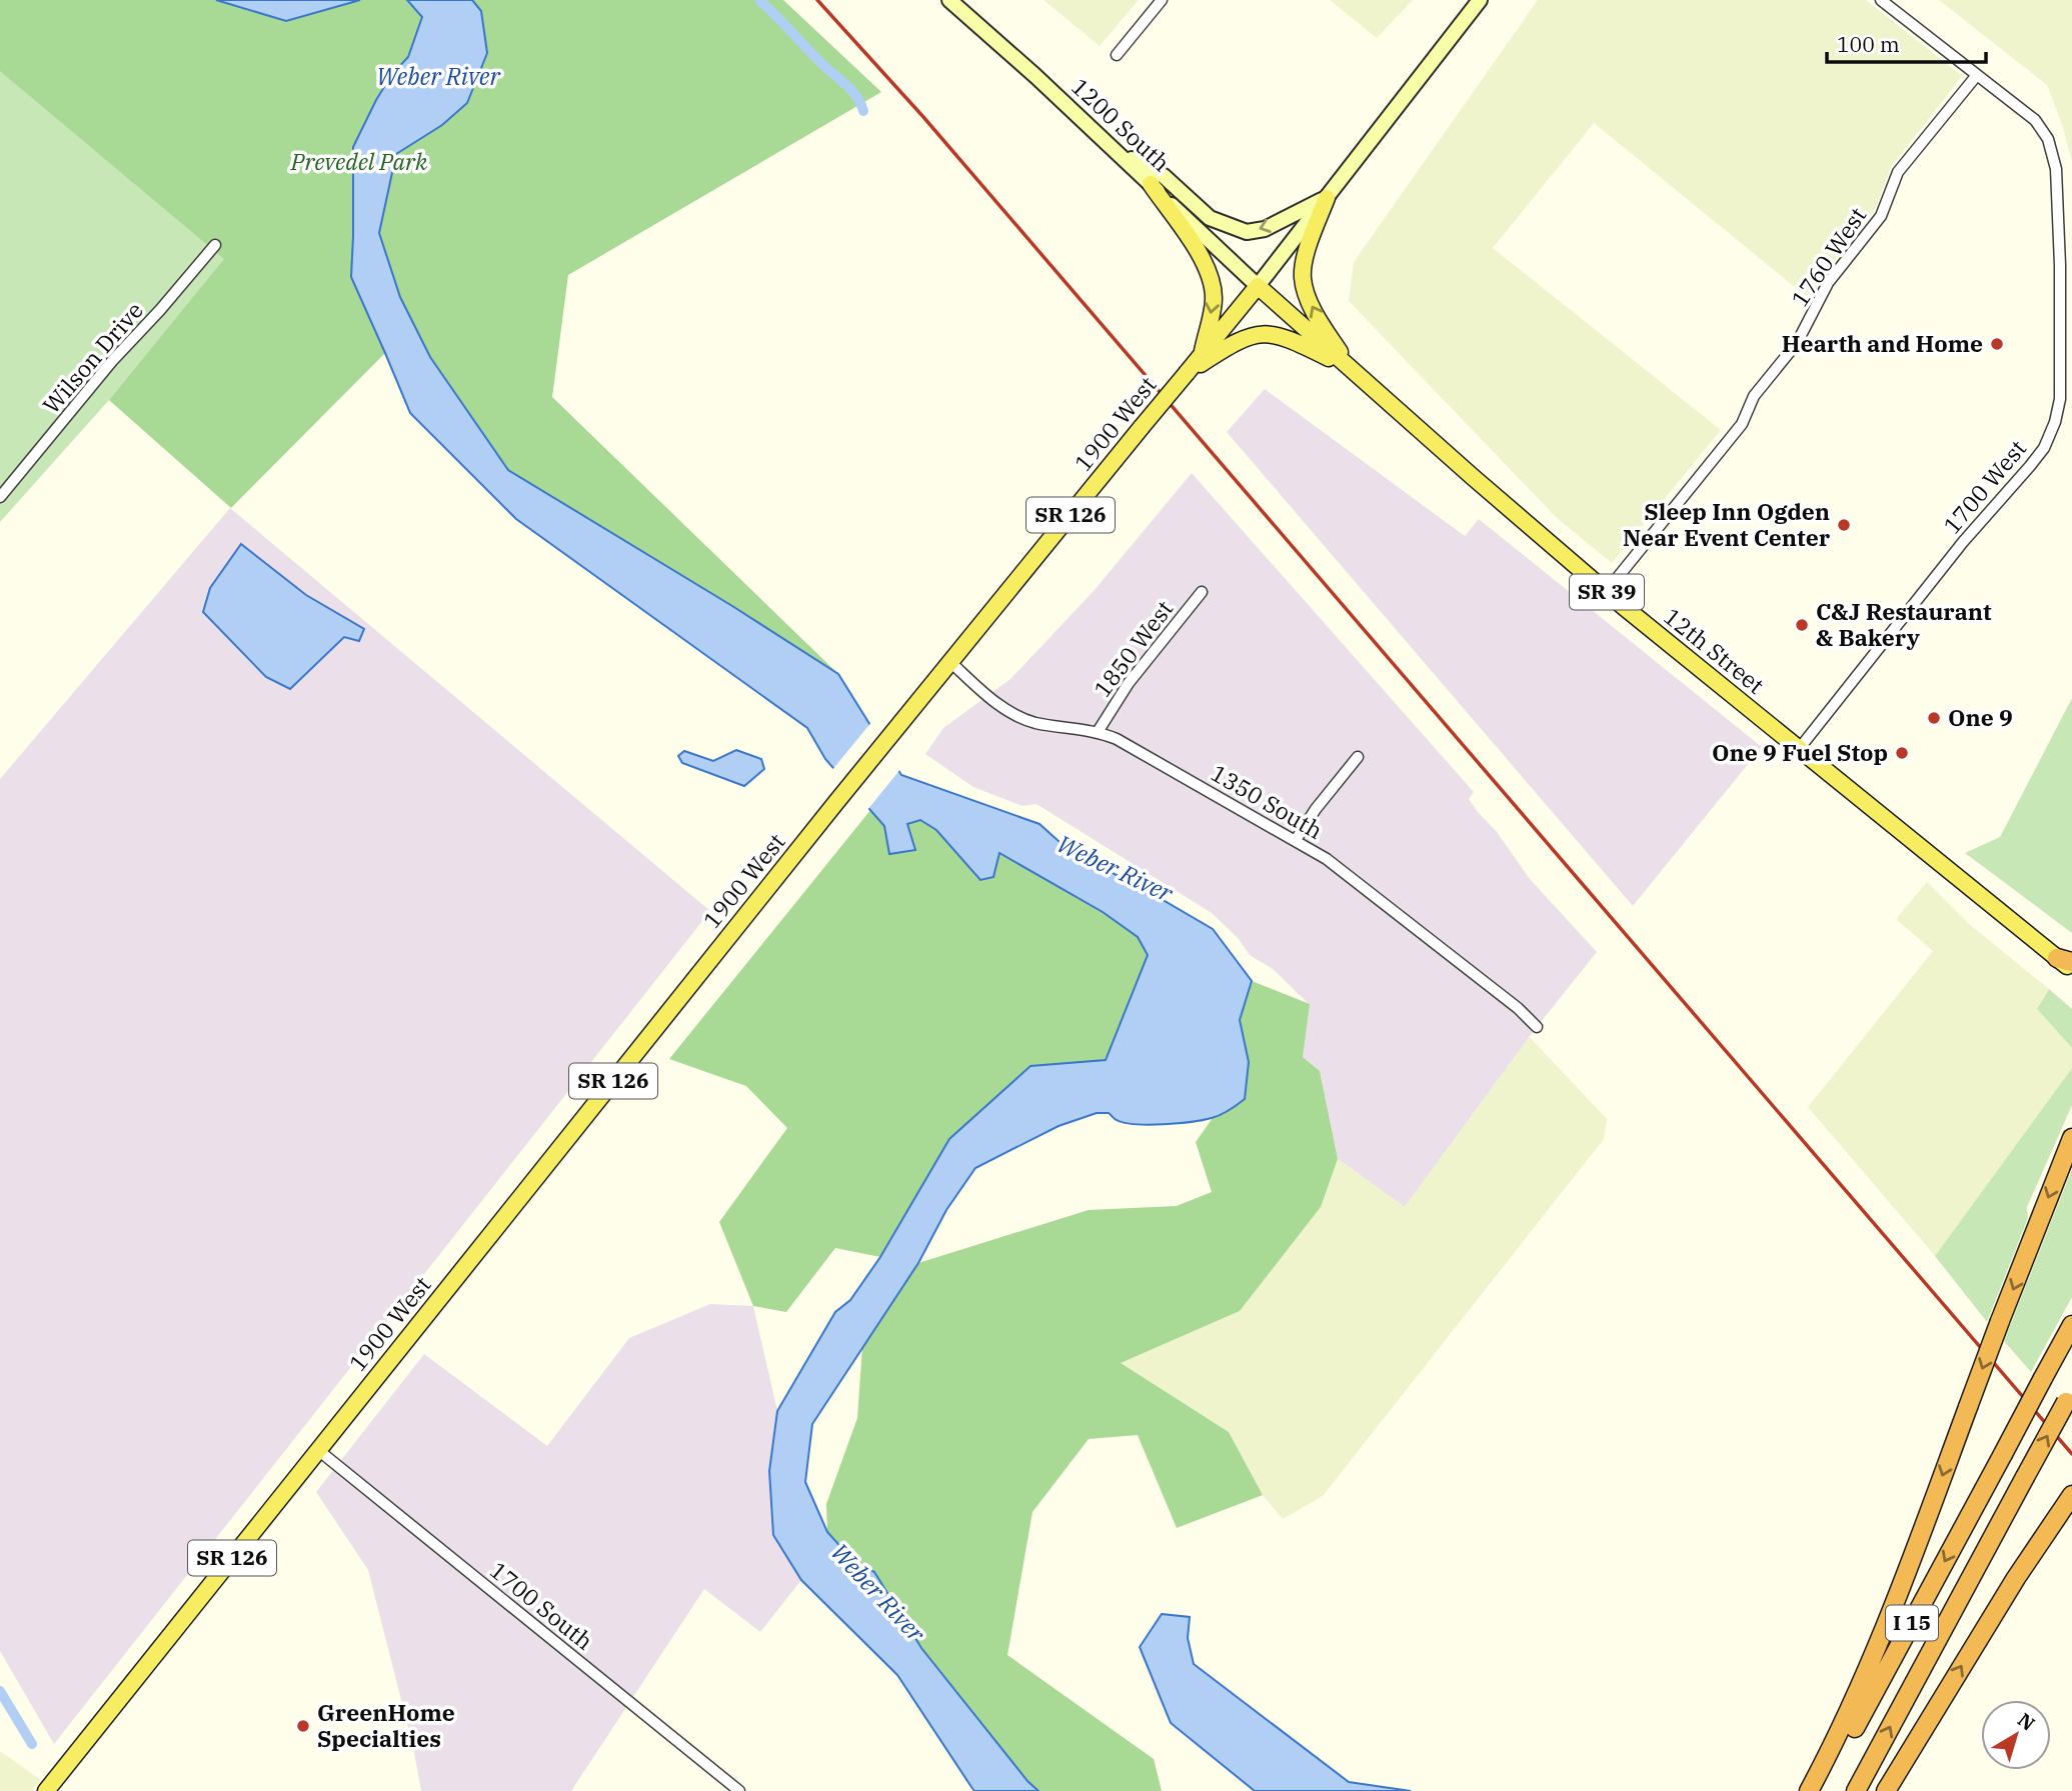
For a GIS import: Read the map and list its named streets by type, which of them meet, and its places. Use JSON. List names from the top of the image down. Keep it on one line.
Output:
{"streets":{"highway":["I 15"],"main road":["1200 South","1900 West","SR 126","SR 39","12th Street"],"street":["1760 West","Wilson Drive","1700 West","1850 West","1350 South","1700 South"]},"crossings":[["1200 South","1900 West"],["1200 South","12th Street"],["1760 West","1700 West"],["1760 West","12th Street"],["1900 West","12th Street"],["1900 West","1350 South"],["1900 West","1700 South"],["1700 West","12th Street"],["SR 39","12th Street"],["1850 West","1350 South"]],"water":["Weber River"],"parks":["Prevedel Park"],"places":["Hearth and Home","Sleep Inn Ogden Near Event Center","C&J Restaurant & Bakery","One 9","One 9 Fuel Stop","GreenHome Specialties"],"scale_bar":"100 m","north":"top right"}
